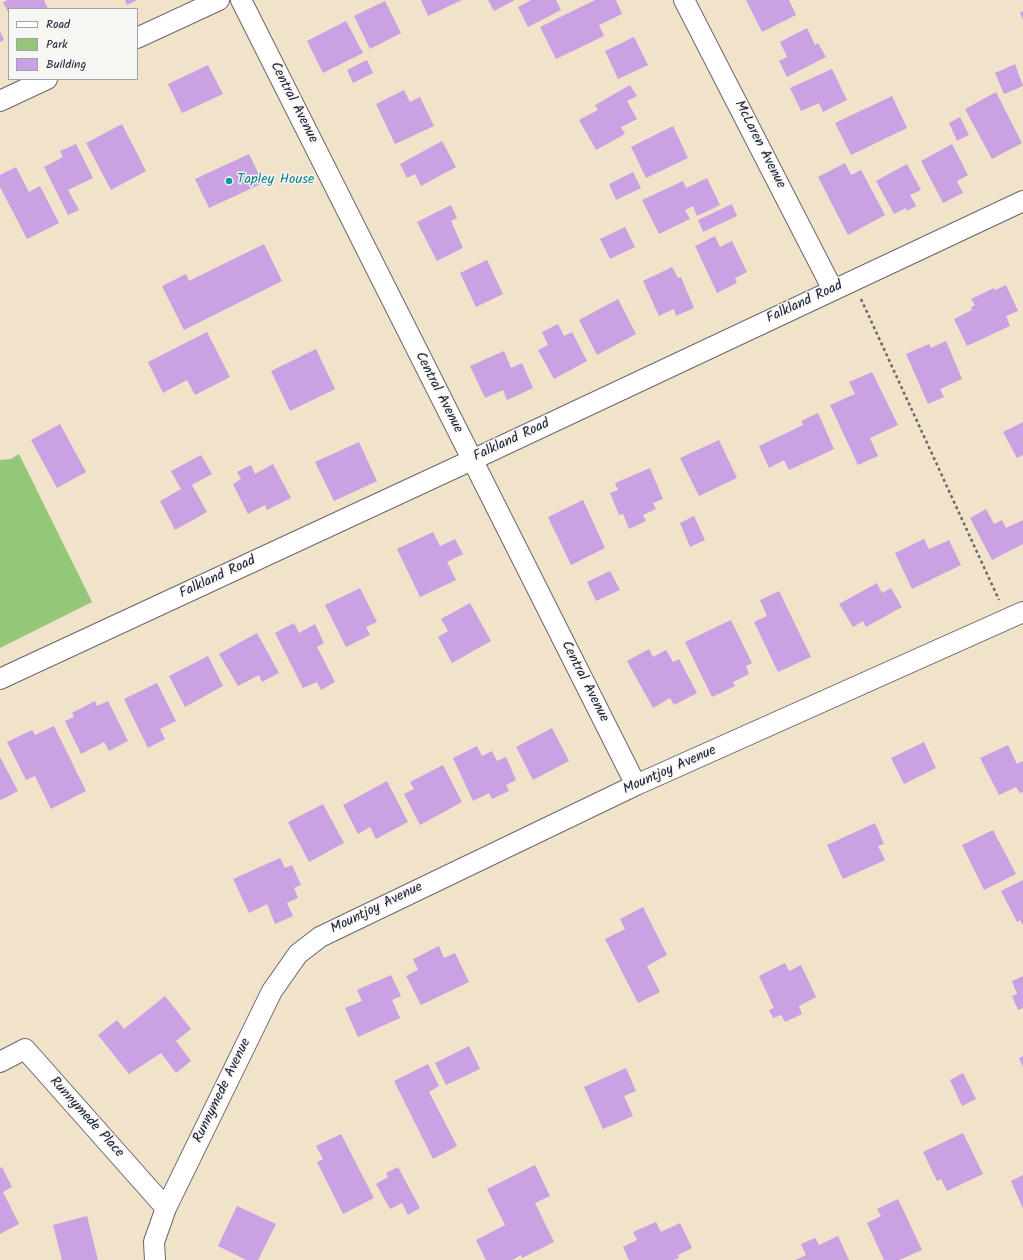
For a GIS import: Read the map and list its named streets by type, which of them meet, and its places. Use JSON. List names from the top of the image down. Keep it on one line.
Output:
{"streets":{"street":["Central Avenue","McLaren Avenue","Falkland Road","Mountjoy Avenue","Runnymede Avenue","Runnymede Place"]},"crossings":[["Central Avenue","Falkland Road"],["Central Avenue","Mountjoy Avenue"],["McLaren Avenue","Falkland Road"],["Mountjoy Avenue","Runnymede Avenue"],["Runnymede Avenue","Runnymede Place"]],"places":["Tapley House"],"legend":["Road","Park","Building"]}
